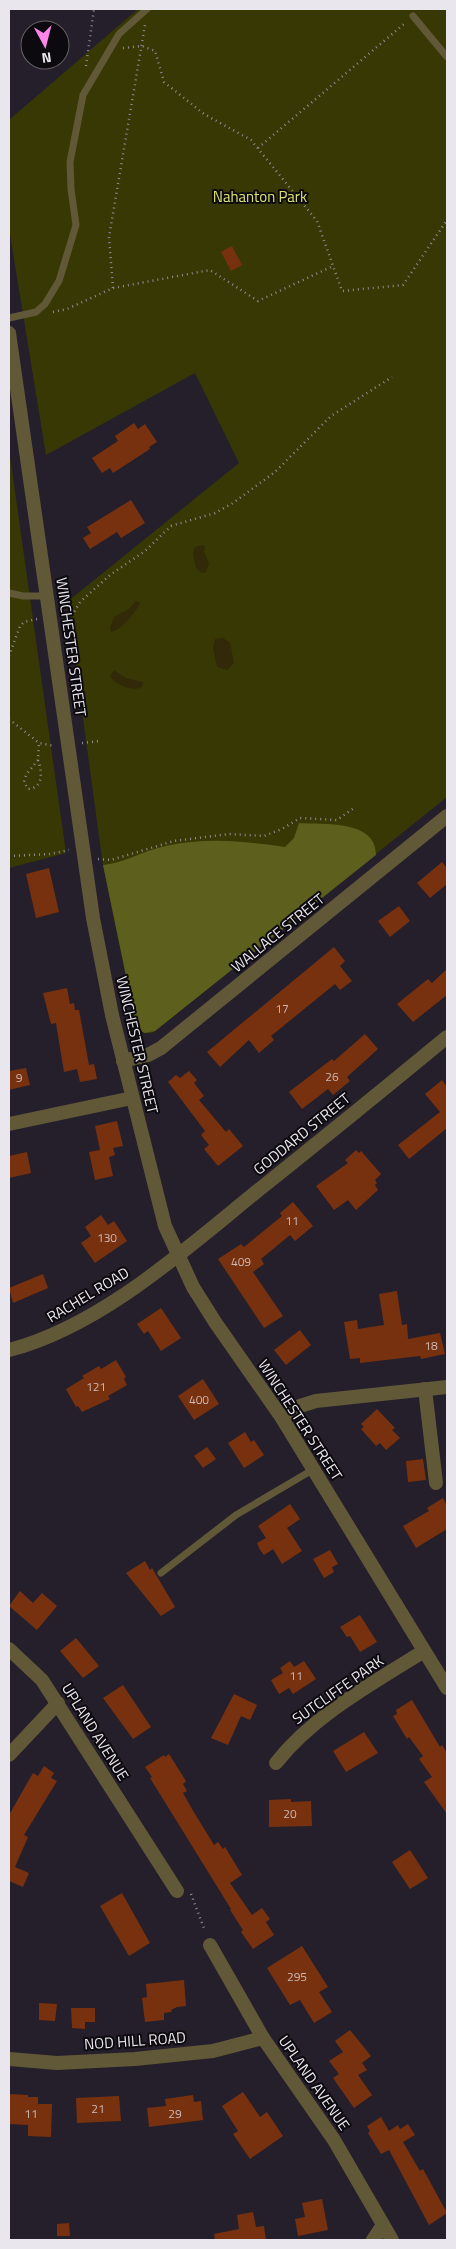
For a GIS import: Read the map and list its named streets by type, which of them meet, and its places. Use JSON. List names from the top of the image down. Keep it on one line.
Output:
{"streets":{"street":["WINCHESTER STREET","WALLACE STREET","GODDARD STREET","RACHEL ROAD","SUTCLIFFE PARK","UPLAND AVENUE","NOD HILL ROAD"]},"crossings":[["WINCHESTER STREET","WALLACE STREET"],["WINCHESTER STREET","GODDARD STREET"],["WINCHESTER STREET","RACHEL ROAD"],["WINCHESTER STREET","SUTCLIFFE PARK"],["GODDARD STREET","RACHEL ROAD"],["UPLAND AVENUE","NOD HILL ROAD"]],"parks":["Nahanton Park"],"house_numbers":["17","26","9","11","130","409","18","121","400","11","20","295","21","11","29"],"north":"bottom"}
